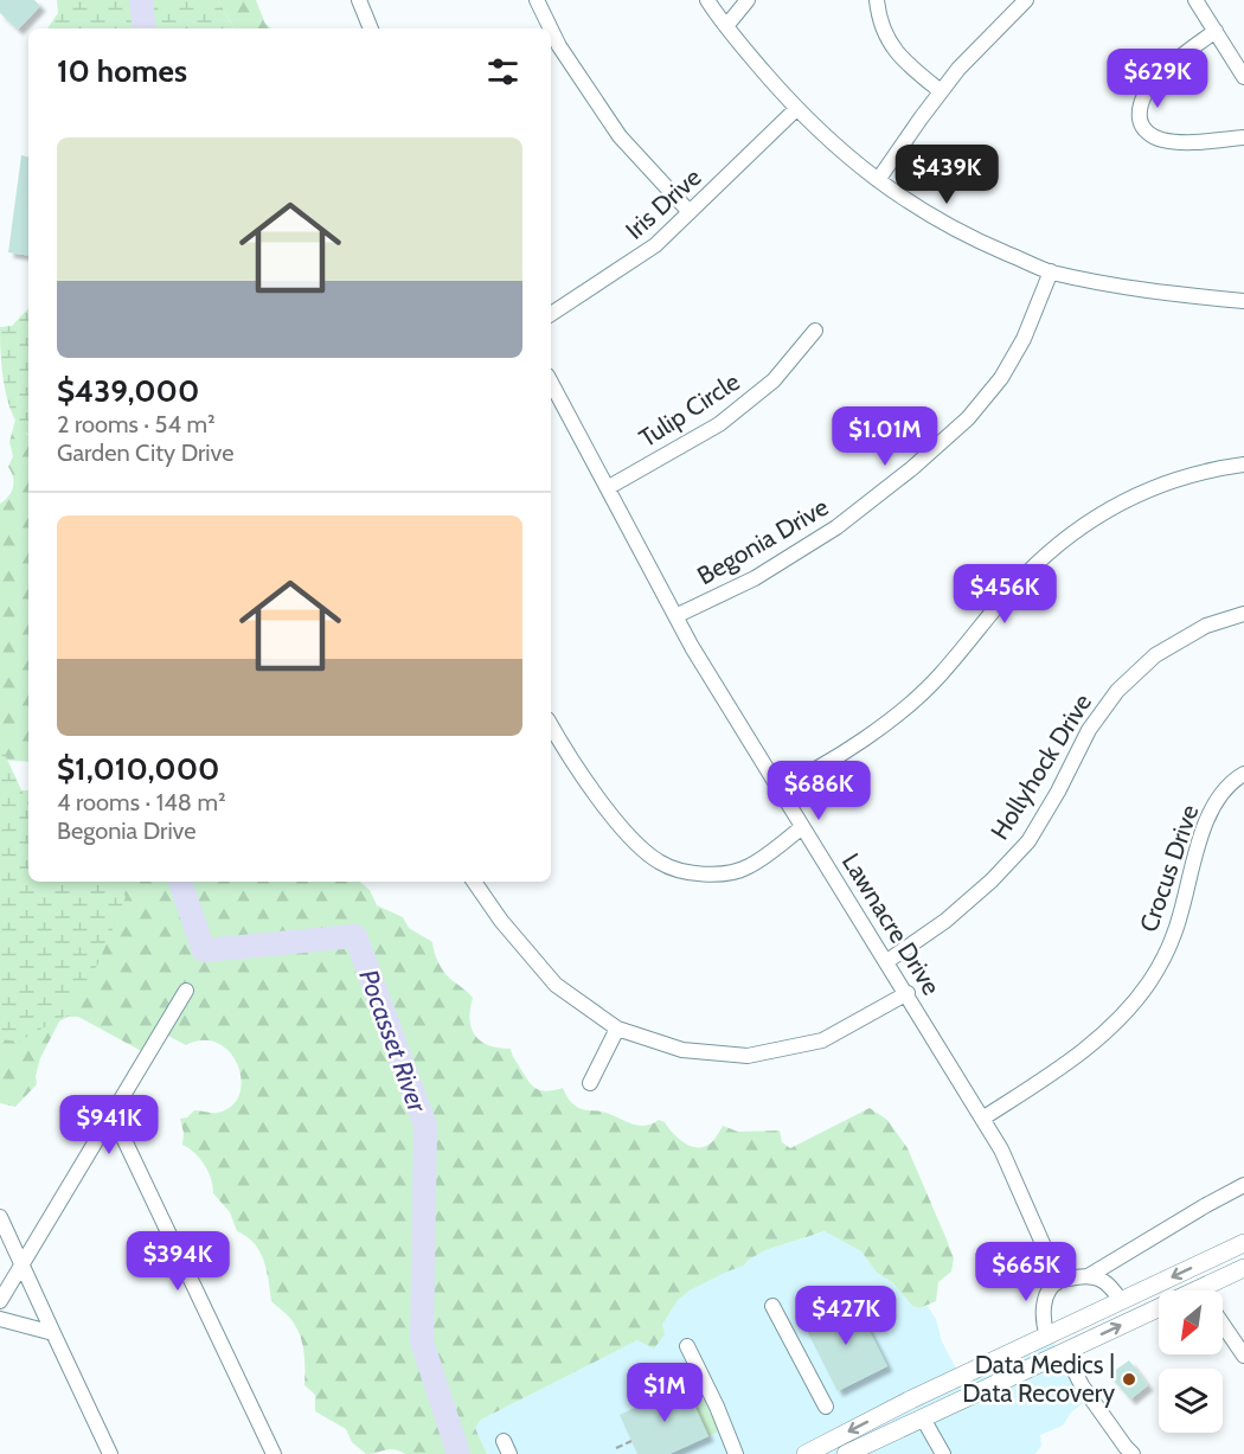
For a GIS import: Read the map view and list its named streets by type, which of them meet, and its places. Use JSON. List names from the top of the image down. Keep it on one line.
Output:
{"streets":{"street":["Iris Drive","Tulip Circle","Begonia Drive","Hollyhock Drive","Crocus Drive","Lawnacre Drive"]},"crossings":[["Tulip Circle","Lawnacre Drive"],["Begonia Drive","Lawnacre Drive"],["Hollyhock Drive","Lawnacre Drive"],["Crocus Drive","Lawnacre Drive"]],"water":["Pocasset River"],"places":["Data Medics | Data Recovery"],"north":"bottom left","page":{"heading":"10 homes","price":["$629K","$439K","$1.01M","$456K","$686K","$941K","$394K","$665K","$427K","$1M"],"list":[{"name":"$439,000","note":"2 rooms · 54 m² · Garden City Drive"},{"name":"$1,010,000","note":"4 rooms · 148 m² · Begonia Drive"}]}}
